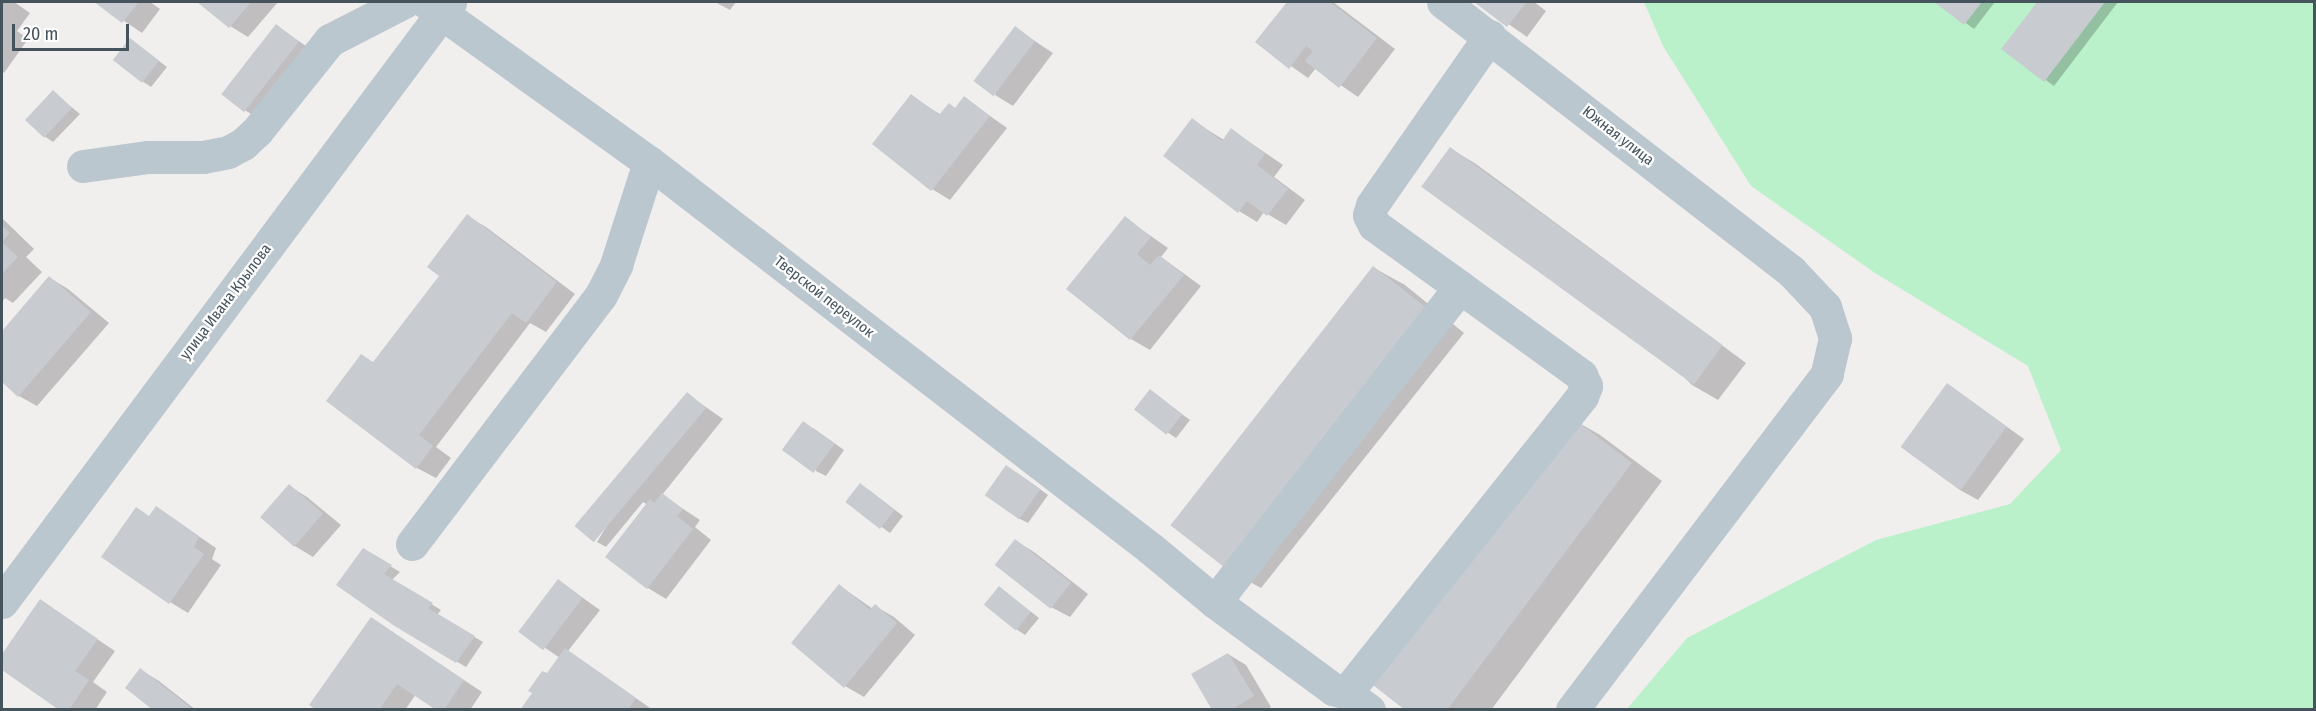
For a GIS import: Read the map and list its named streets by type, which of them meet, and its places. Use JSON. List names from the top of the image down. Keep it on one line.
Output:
{"streets":{"street":["Южная улица","Тверской переулок","улица Ивана Крылова"]},"crossings":[["Тверской переулок","улица Ивана Крылова"]],"scale_bar":"20 m"}
